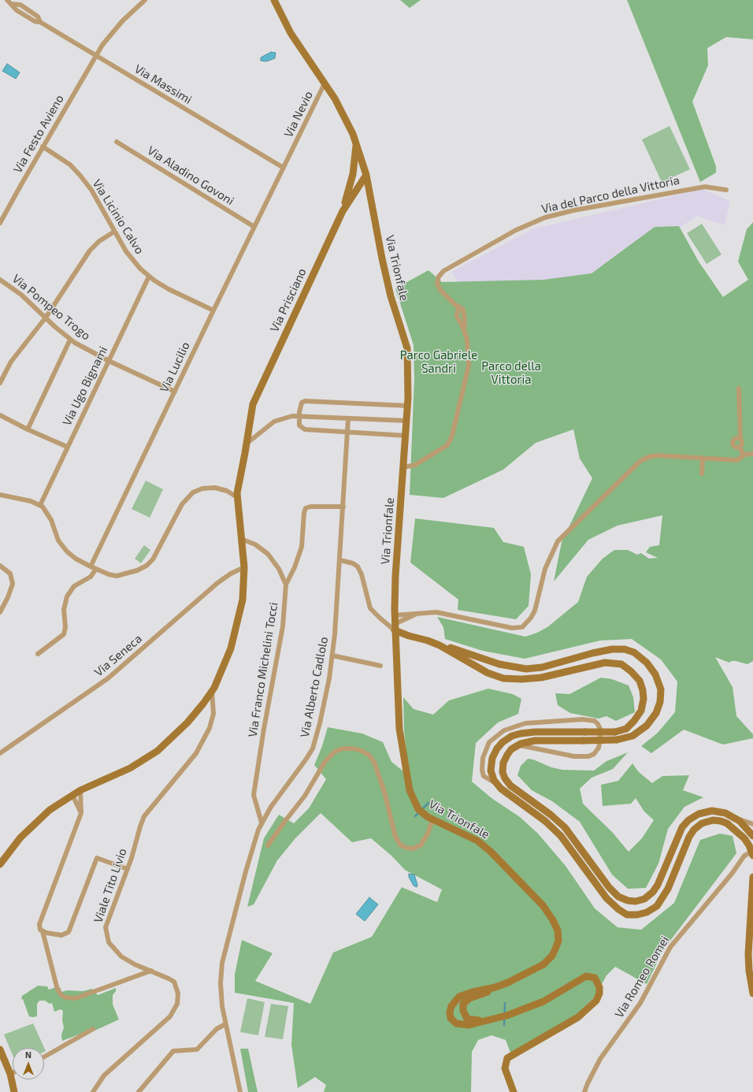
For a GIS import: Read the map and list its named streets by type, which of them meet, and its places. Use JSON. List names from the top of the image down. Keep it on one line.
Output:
{"streets":{"main road":["Via Trionfale","Via Prisciano"],"street":["Via Massimi","Via Nevio","Via Festo Avieno","Via Aladino Govoni","Via del Parco della Vittoria","Via Licinio Calvo","Via Pompeo Trogo","Via Lucilio","Via Ugo Bignami","Via Seneca","Via Franco Michelini Tocci","Via Alberto Cadlolo","Viale Tito Livio","Via Romeo Romei"]},"crossings":[["Via Massimi","Via Nevio"],["Via Massimi","Via Festo Avieno"],["Via Massimi","Via Lucilio"],["Via Nevio","Via Trionfale"],["Via Nevio","Via Lucilio"],["Via Festo Avieno","Via Licinio Calvo"],["Via Aladino Govoni","Via Lucilio"],["Via del Parco della Vittoria","Via Trionfale"],["Via Licinio Calvo","Via Lucilio"],["Via Licinio Calvo","Via Ugo Bignami"],["Via Trionfale","Via Prisciano"],["Via Prisciano","Via Seneca"],["Via Prisciano","Via Franco Michelini Tocci"],["Via Prisciano","Viale Tito Livio"],["Via Pompeo Trogo","Via Lucilio"],["Via Pompeo Trogo","Via Ugo Bignami"],["Via Franco Michelini Tocci","Via Alberto Cadlolo"]],"parks":["Parco Gabriele Sandri","Parco della Vittoria"],"north":"top"}
